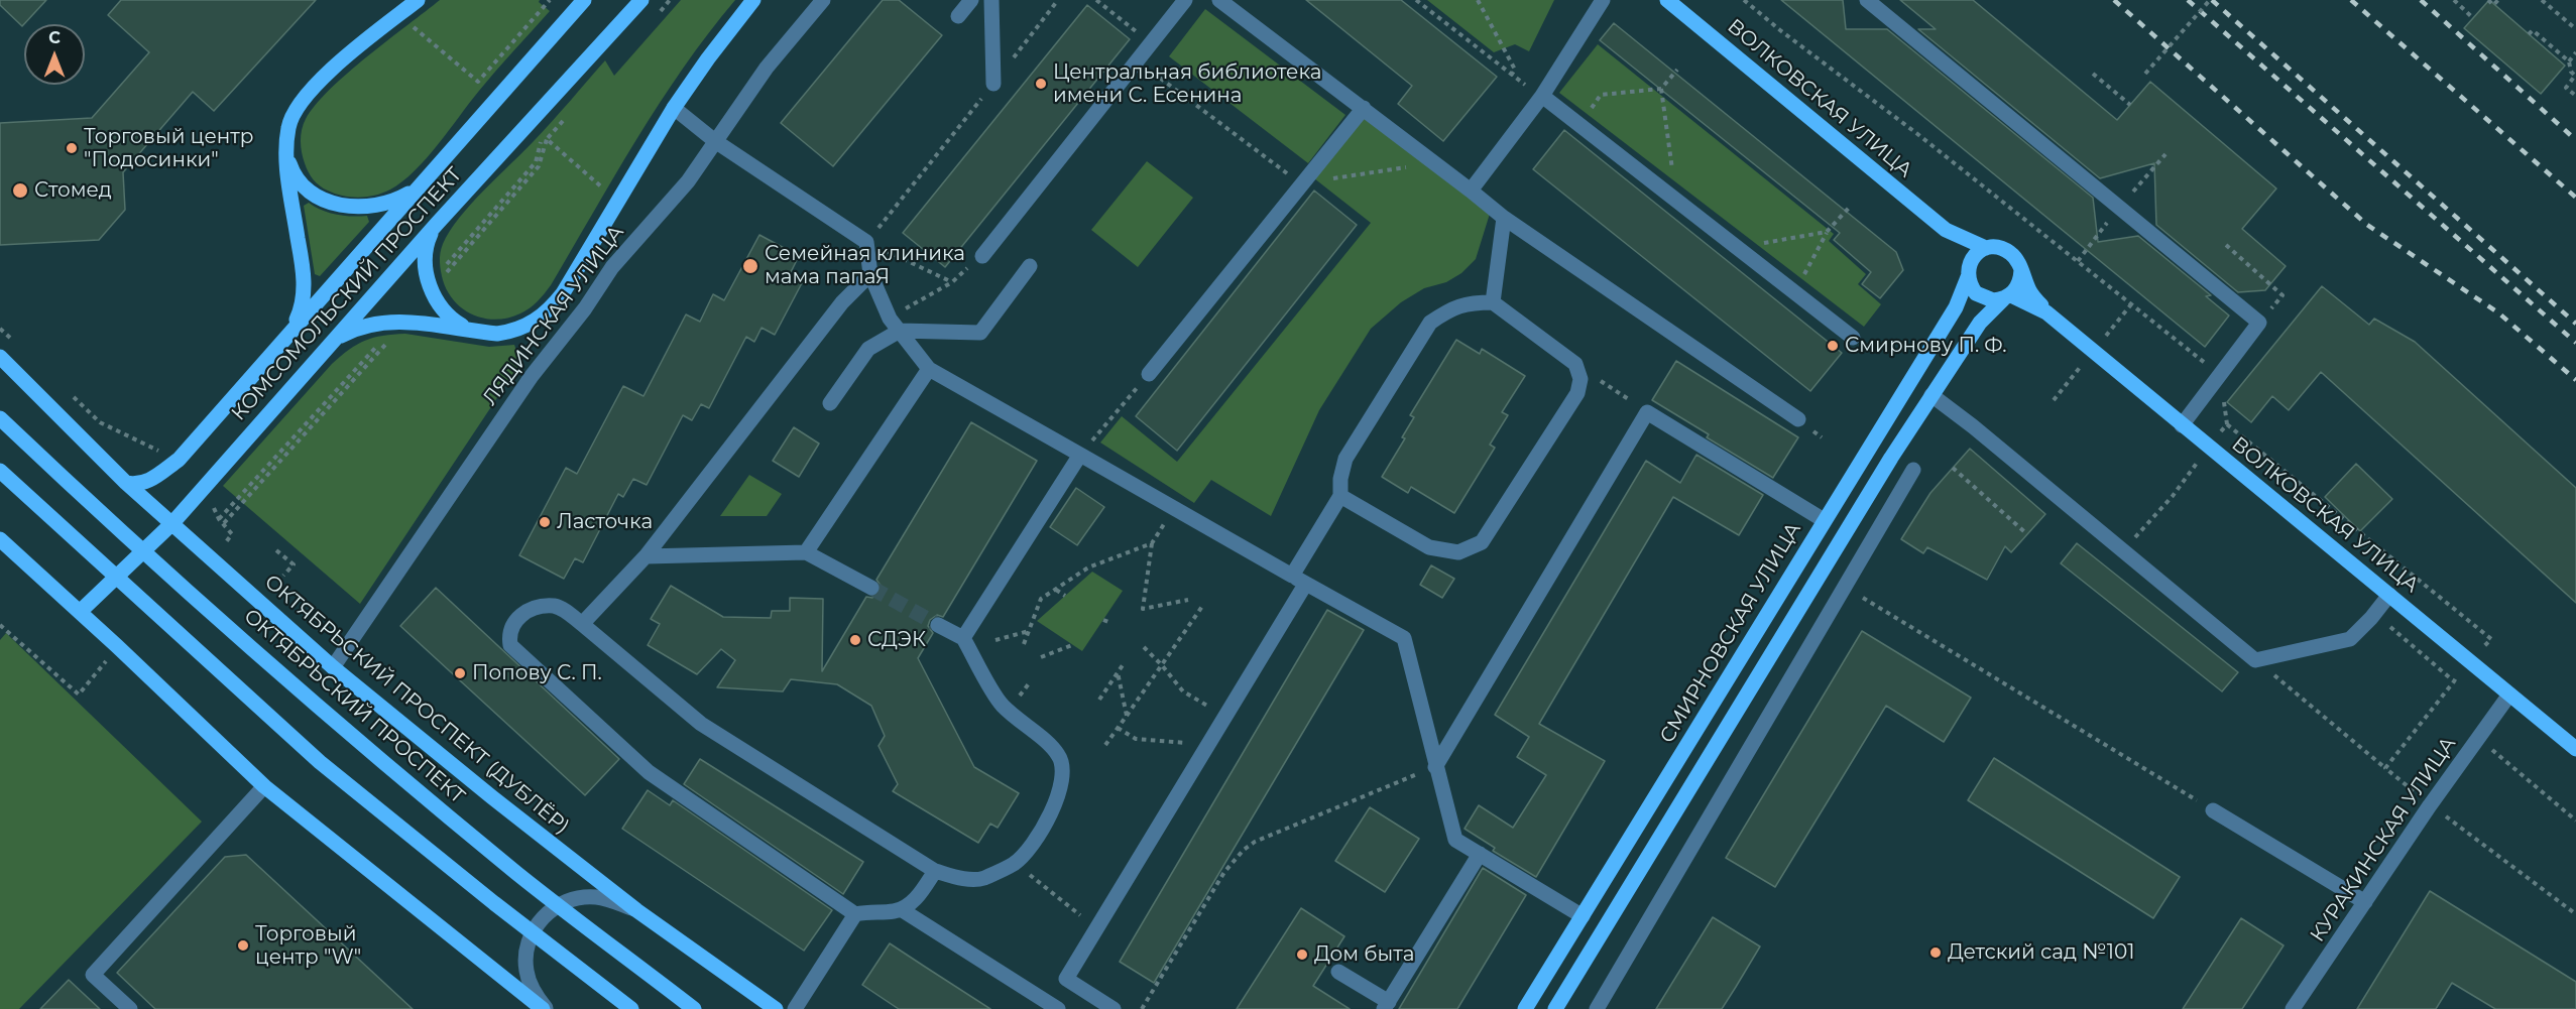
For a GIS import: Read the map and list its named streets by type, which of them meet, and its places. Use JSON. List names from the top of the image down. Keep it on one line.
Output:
{"streets":{"main road":["ВОЛКОВСКАЯ УЛИЦА","КОМСОМОЛЬСКИЙ ПРОСПЕКТ","ЛЯДИНСКАЯ УЛИЦА","СМИРНОВСКАЯ УЛИЦА","ОКТЯБРЬСКИЙ ПРОСПЕКТ (ДУБЛЁР)","ОКТЯБРЬСКИЙ ПРОСПЕКТ"],"street":["КУРАКИНСКАЯ УЛИЦА"]},"crossings":[["ВОЛКОВСКАЯ УЛИЦА","СМИРНОВСКАЯ УЛИЦА"],["ВОЛКОВСКАЯ УЛИЦА","КУРАКИНСКАЯ УЛИЦА"],["КОМСОМОЛЬСКИЙ ПРОСПЕКТ","ЛЯДИНСКАЯ УЛИЦА"],["КОМСОМОЛЬСКИЙ ПРОСПЕКТ","ОКТЯБРЬСКИЙ ПРОСПЕКТ (ДУБЛЁР)"],["ЛЯДИНСКАЯ УЛИЦА","ОКТЯБРЬСКИЙ ПРОСПЕКТ (ДУБЛЁР)"]],"places":["Центральная библиотека имени С. Есенина","Торговый центр \"Подосинки\"","Стомед","Семейная клиника мама папаЯ","Смирнову П. Ф.","Ласточка","СДЭК","Попову С. П.","Торговый центр \"W\"","Детский сад №101","Дом быта"],"north":"top"}
